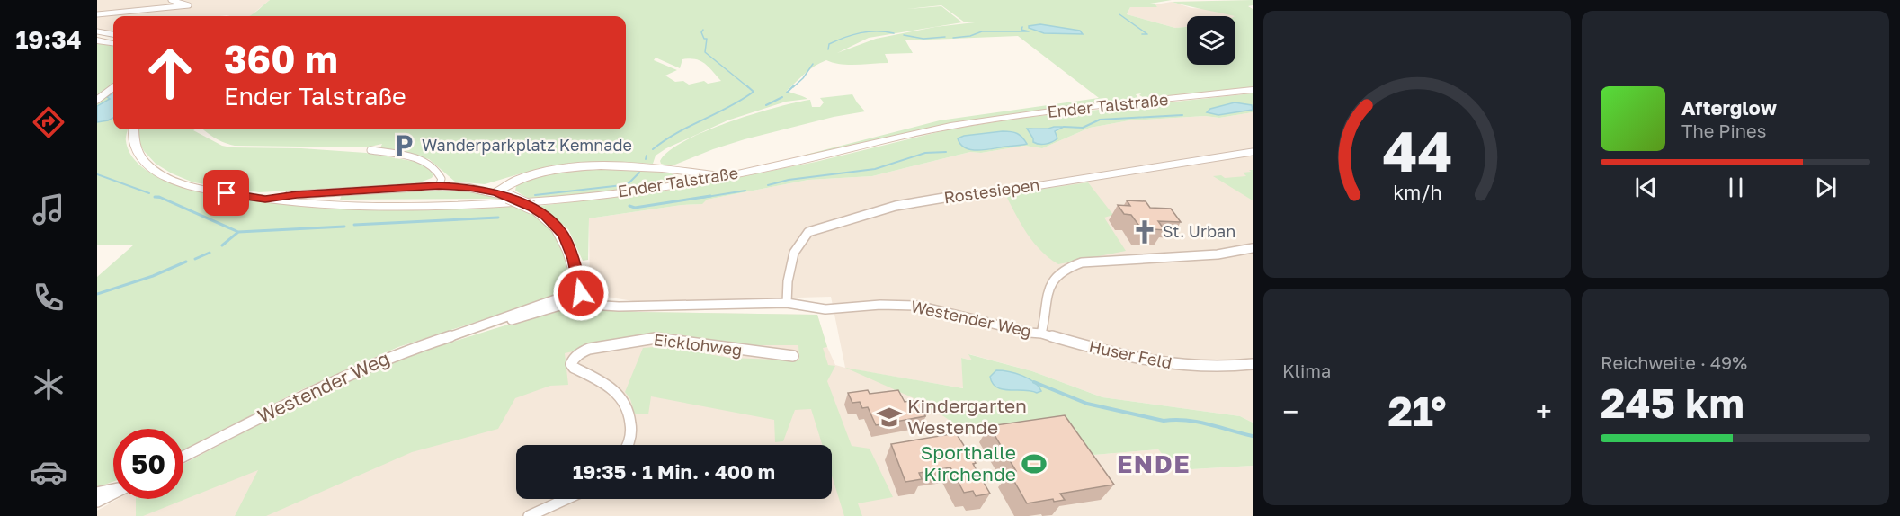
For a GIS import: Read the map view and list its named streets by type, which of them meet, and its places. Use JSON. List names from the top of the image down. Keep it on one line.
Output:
{"streets":{"main road":["Ender Talstraße"],"street":["Rostesiepen","Westender Weg","Eicklohweg","Huser Feld"]},"crossings":[["Rostesiepen","Westender Weg"],["Westender Weg","Huser Feld"]],"districts":["ENDE"],"places":{"parking":["Wanderparkplatz Kemnade"],"church":["St. Urban"],"school or university":["Kindergarten Westende"],"sports":["Sporthalle Kirchende"]},"page":{"tabs":"19:34","turn":["360 m","Ender Talstraße"],"song":["Afterglow","The Pines"],"tile":["Klima",["Reichweite · 49%","245 km"]],"heat":["−","21°","+"],"limit":"50","trip":"19:35 · 1 Min. · 400 m","gauge":["44","km/h"]}}
